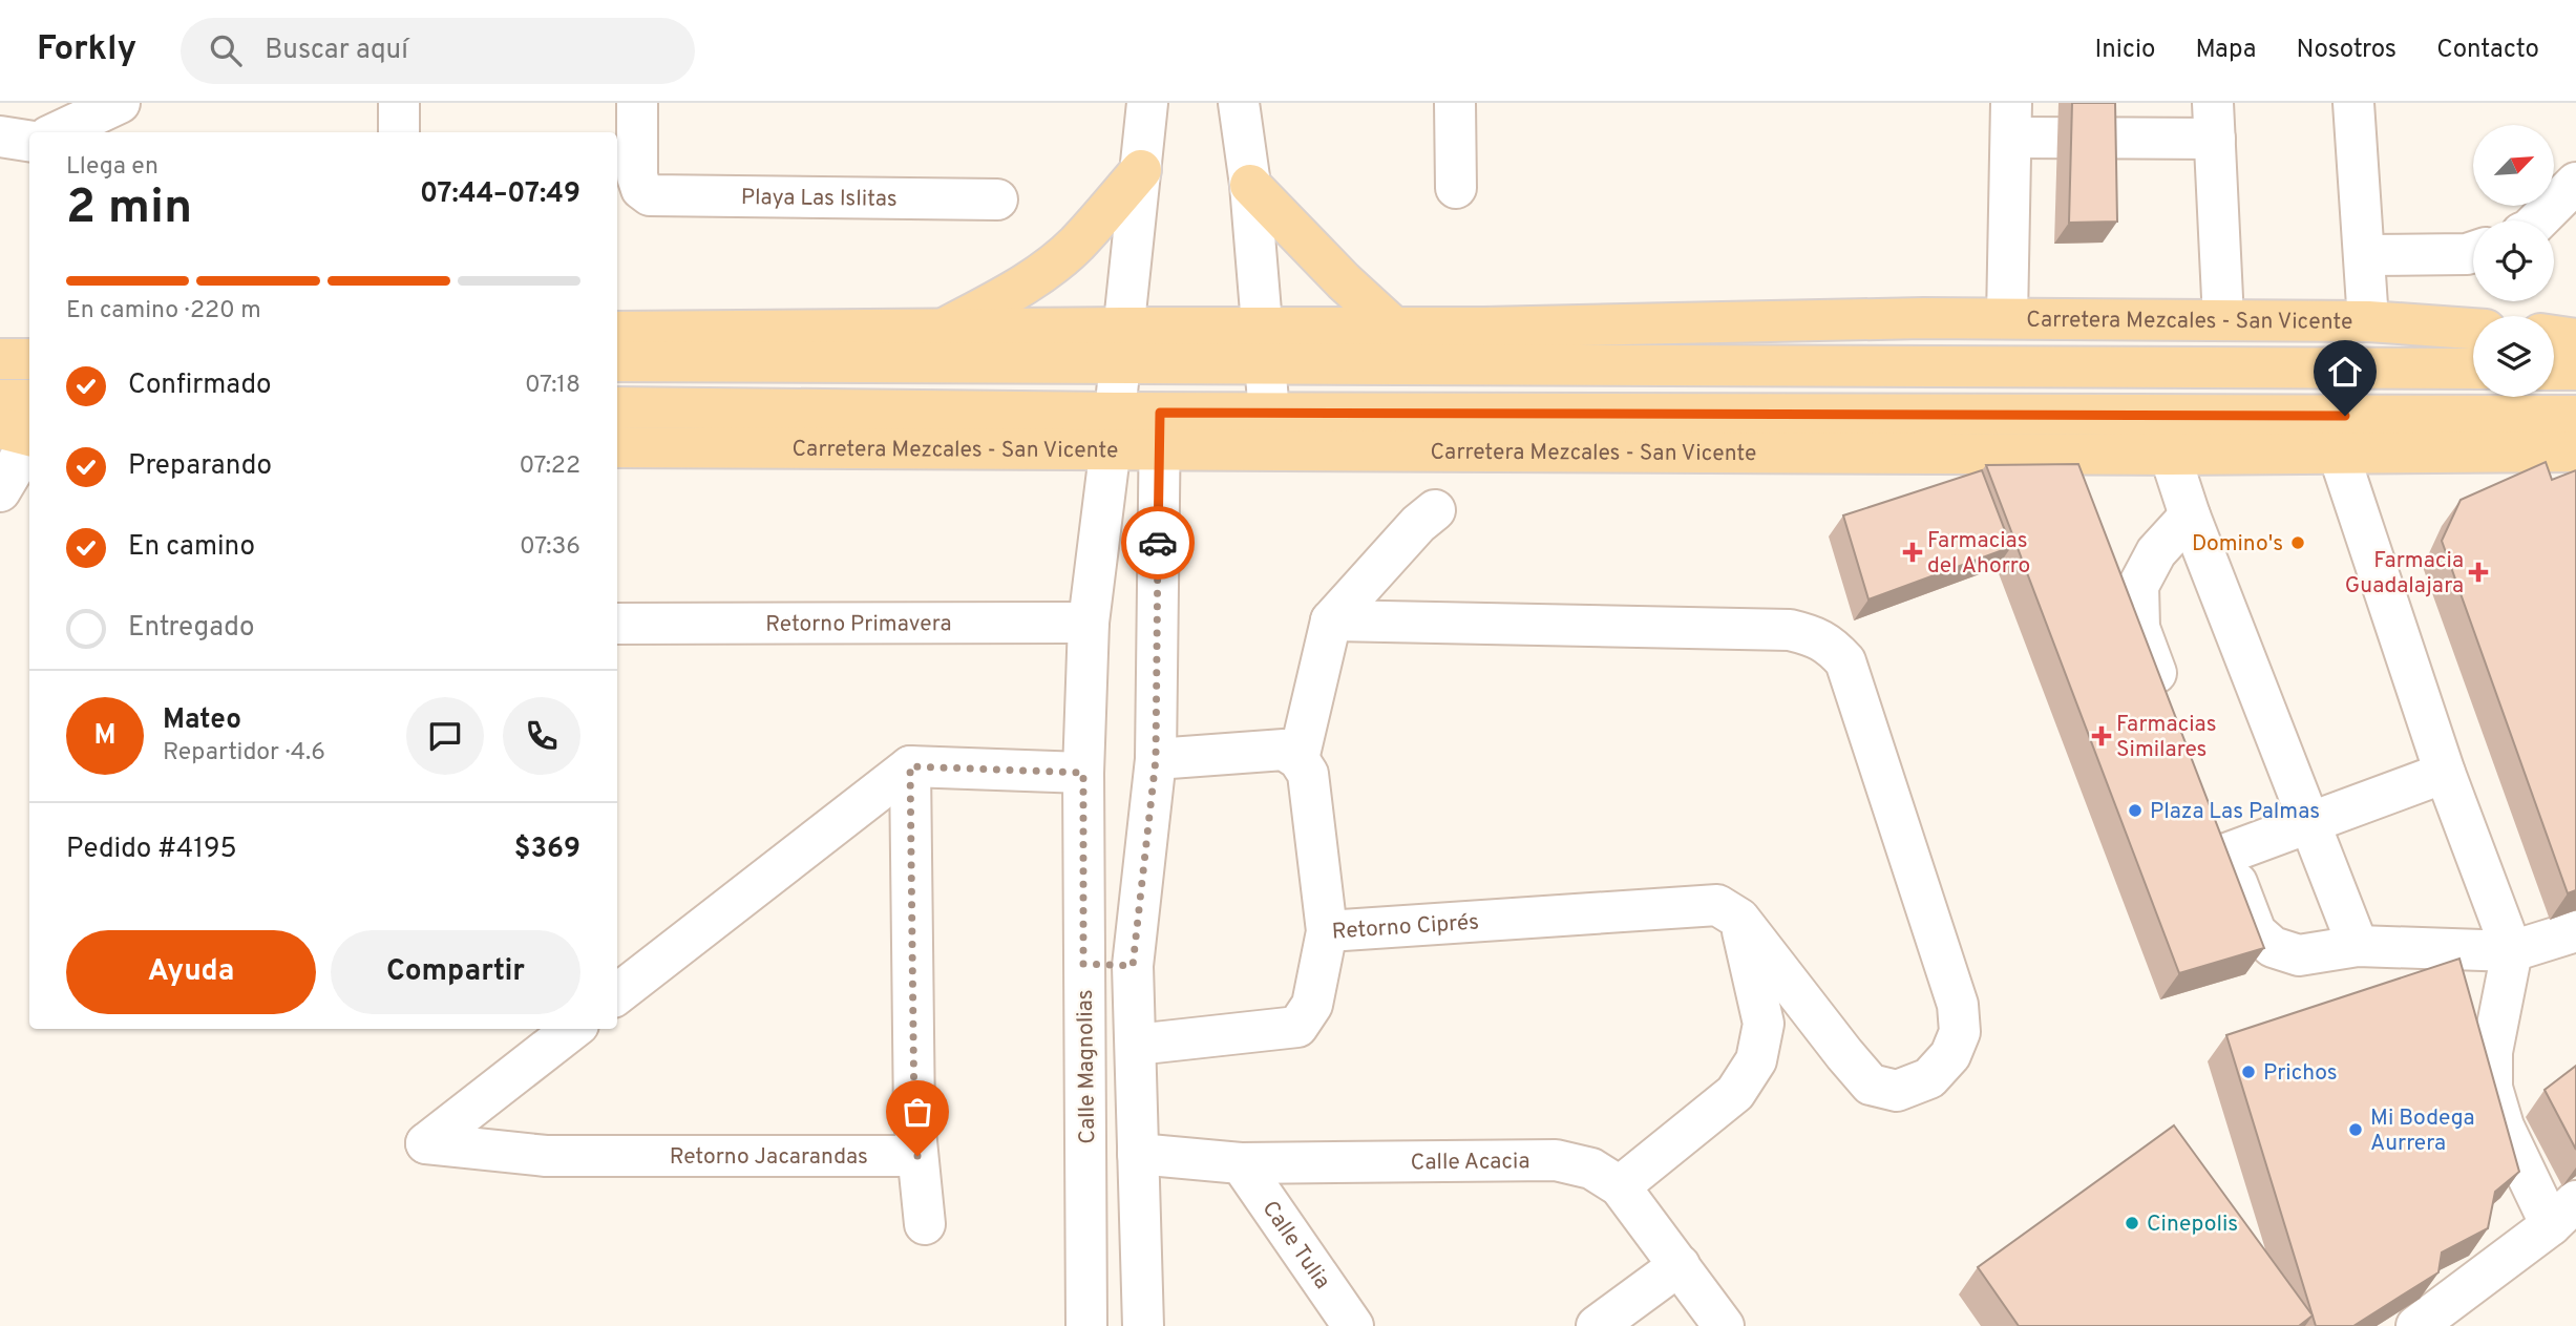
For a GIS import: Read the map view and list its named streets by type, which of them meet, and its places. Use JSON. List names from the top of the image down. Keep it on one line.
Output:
{"streets":{"main road":["Carretera Mezcales - San Vicente"],"street":["Playa Las Islitas","Retorno Primavera","Retorno Ciprés","Calle Magnolias","Retorno Jacarandas","Calle Acacia","Calle Tulia"]},"crossings":[["Carretera Mezcales - San Vicente","Calle Magnolias"],["Retorno Primavera","Calle Magnolias"],["Calle Acacia","Calle Tulia"]],"places":{"other":["Domino's","Plaza Las Palmas","Prichos","Mi Bodega Aurrera","Cinepolis"],"health":["Farmacias del Ahorro","Farmacia Guadalajara","Farmacias Similares"]},"north":"top right","page":{"header":"Forkly","search":"Buscar aquí","nav":["Inicio","Mapa","Nosotros","Contacto"],"heading":["2 min","Llega en","07:44–07:49"],"panel":["Mateo","Repartidor · 4.6","Pedido #4195","$369"],"bar":"En camino · 220 m","list":[["Confirmado","07:18"],["Preparando","07:22"],["En camino","07:36"],"Entregado"],"round":"M","buttons":["Ayuda","Compartir"]}}
